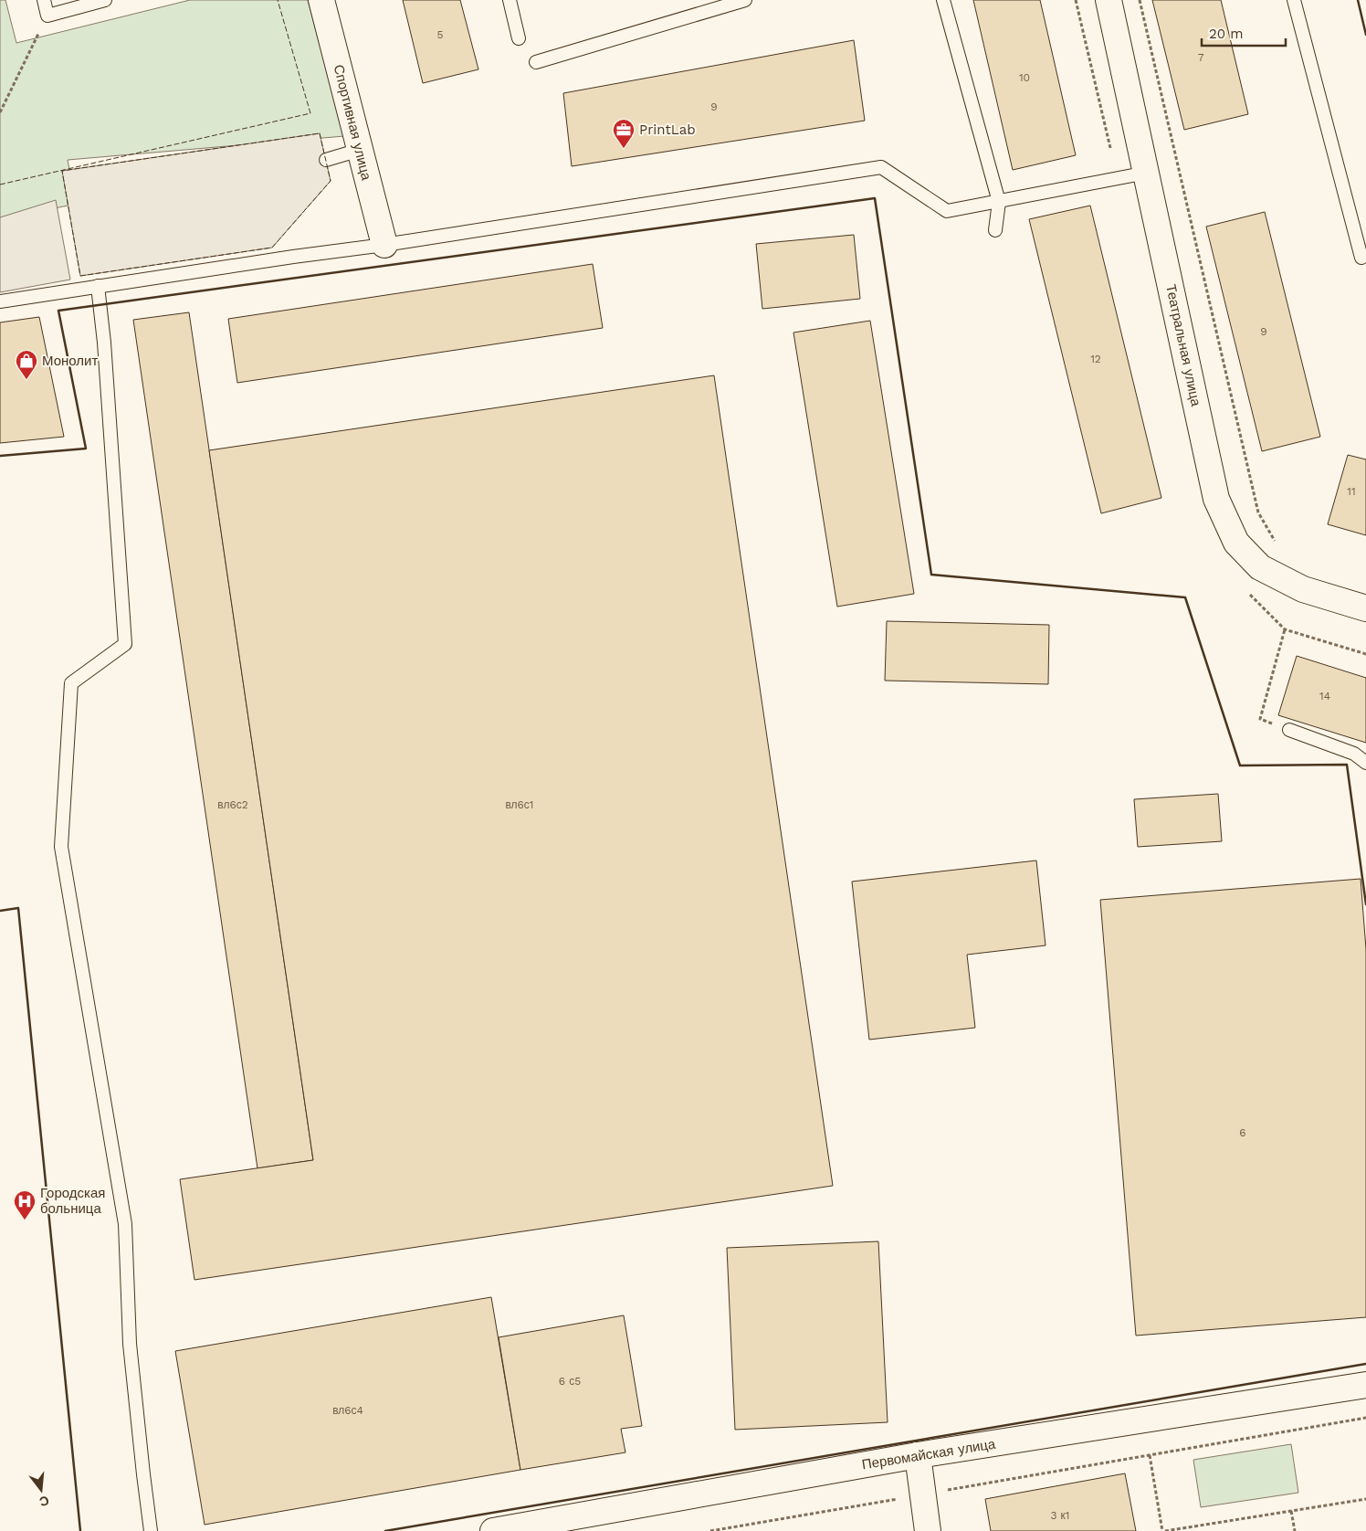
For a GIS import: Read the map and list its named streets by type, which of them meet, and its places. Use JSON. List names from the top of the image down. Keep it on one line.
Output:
{"streets":{"street":["Спортивная улица","Театральная улица","Первомайская улица"]},"places":{"office":["PrintLab"],"shop":["Монолит"],"hospital":["Городская больница"]},"house_numbers":["5","7","10","9","9","12","11","14","вл6с2","вл6с1","6","6 с5","вл6с4","3 к1"],"scale_bar":"20 m","north":"bottom"}
